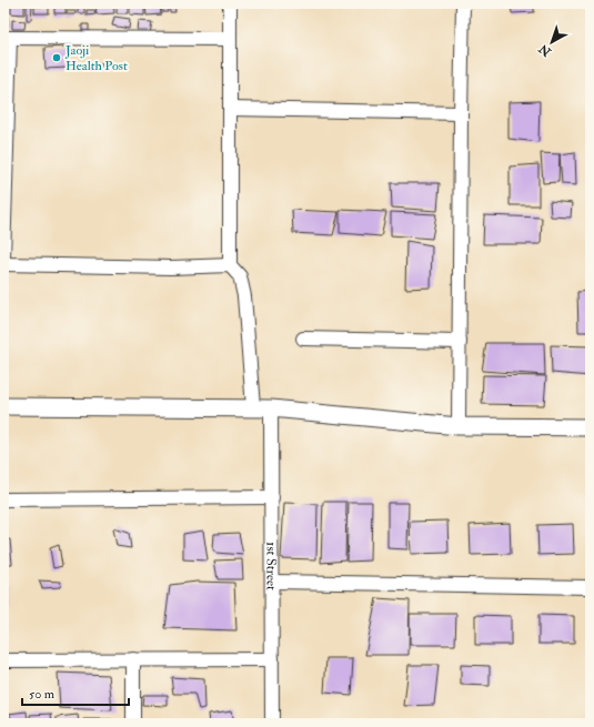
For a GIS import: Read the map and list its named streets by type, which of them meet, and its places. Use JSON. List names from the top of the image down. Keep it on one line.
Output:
{"streets":{"street":["1st Street"]},"places":["Jaoji Health Post"],"scale_bar":"50 m","north":"bottom left"}
